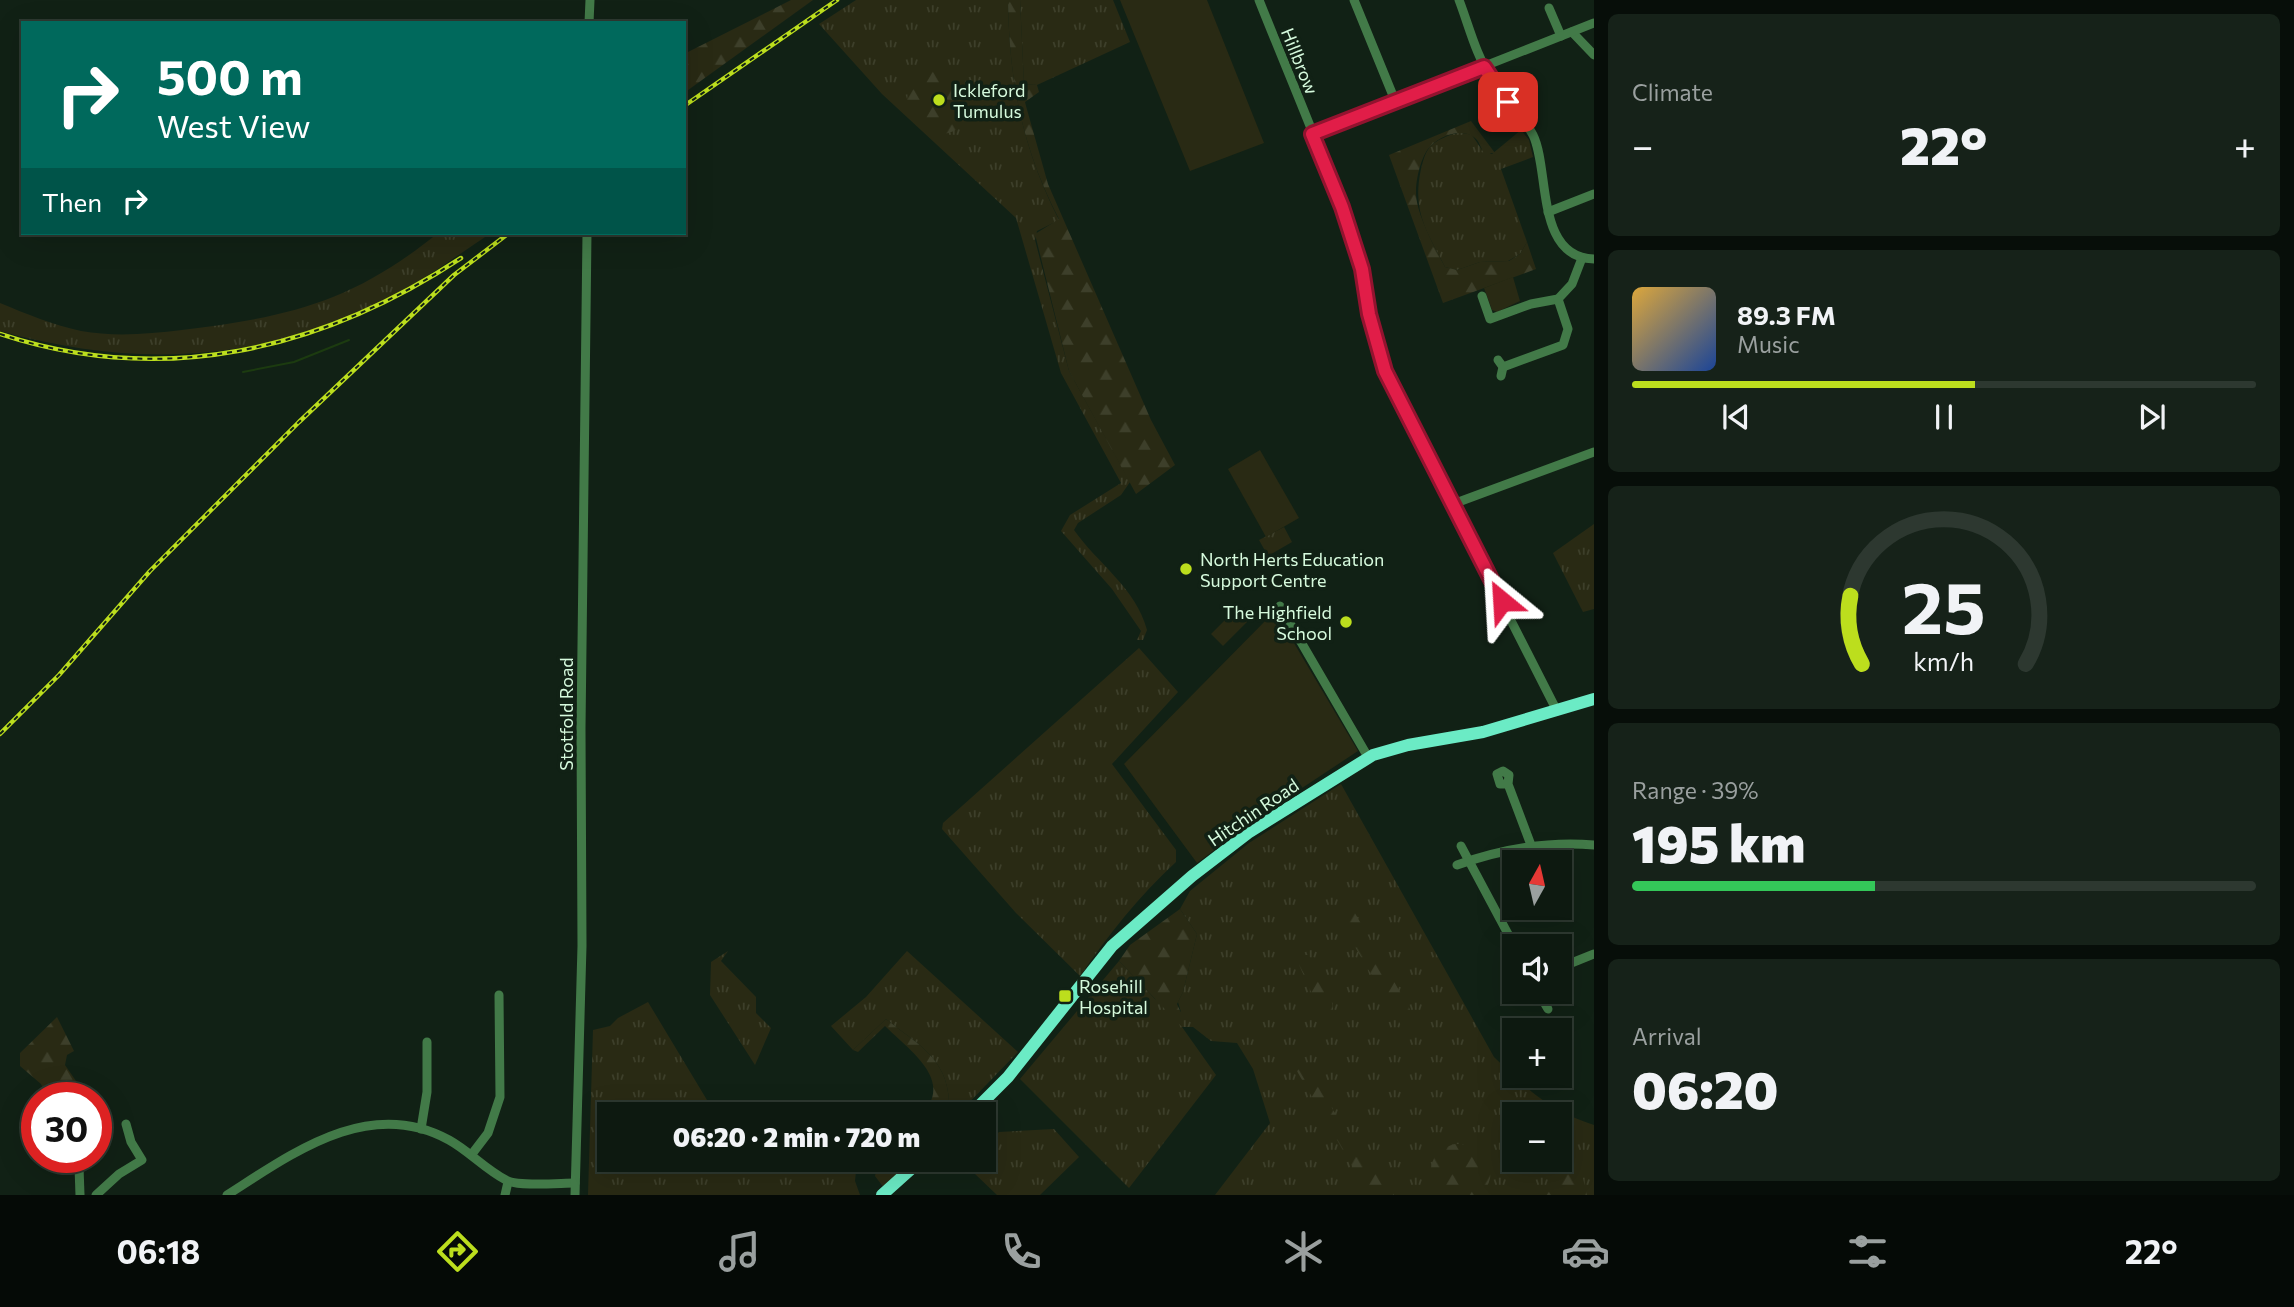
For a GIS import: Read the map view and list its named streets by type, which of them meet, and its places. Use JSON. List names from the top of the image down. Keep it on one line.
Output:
{"streets":{"main road":["Hitchin Road"],"street":["Hillbrow","Stotfold Road"]},"crossings":[["Hillbrow","Hitchin Road"]],"places":{"other":["Ickleford Tumulus","North Herts Education Support Centre","The Highfield School"],"transit":["Rosehill Hospital"]},"north":"top","page":{"tile":["Climate",["Range · 39%","195 km"],["Arrival","06:20"]],"turn":["500 m","West View"],"heat":["−","22°","+"],"then":"Then","song":["89.3 FM","Music"],"map_buttons":["+","−"],"limit":"30","trip":"06:20 · 2 min · 720 m","tabs":["06:18","22°"],"gauge":["25","km/h"]}}
